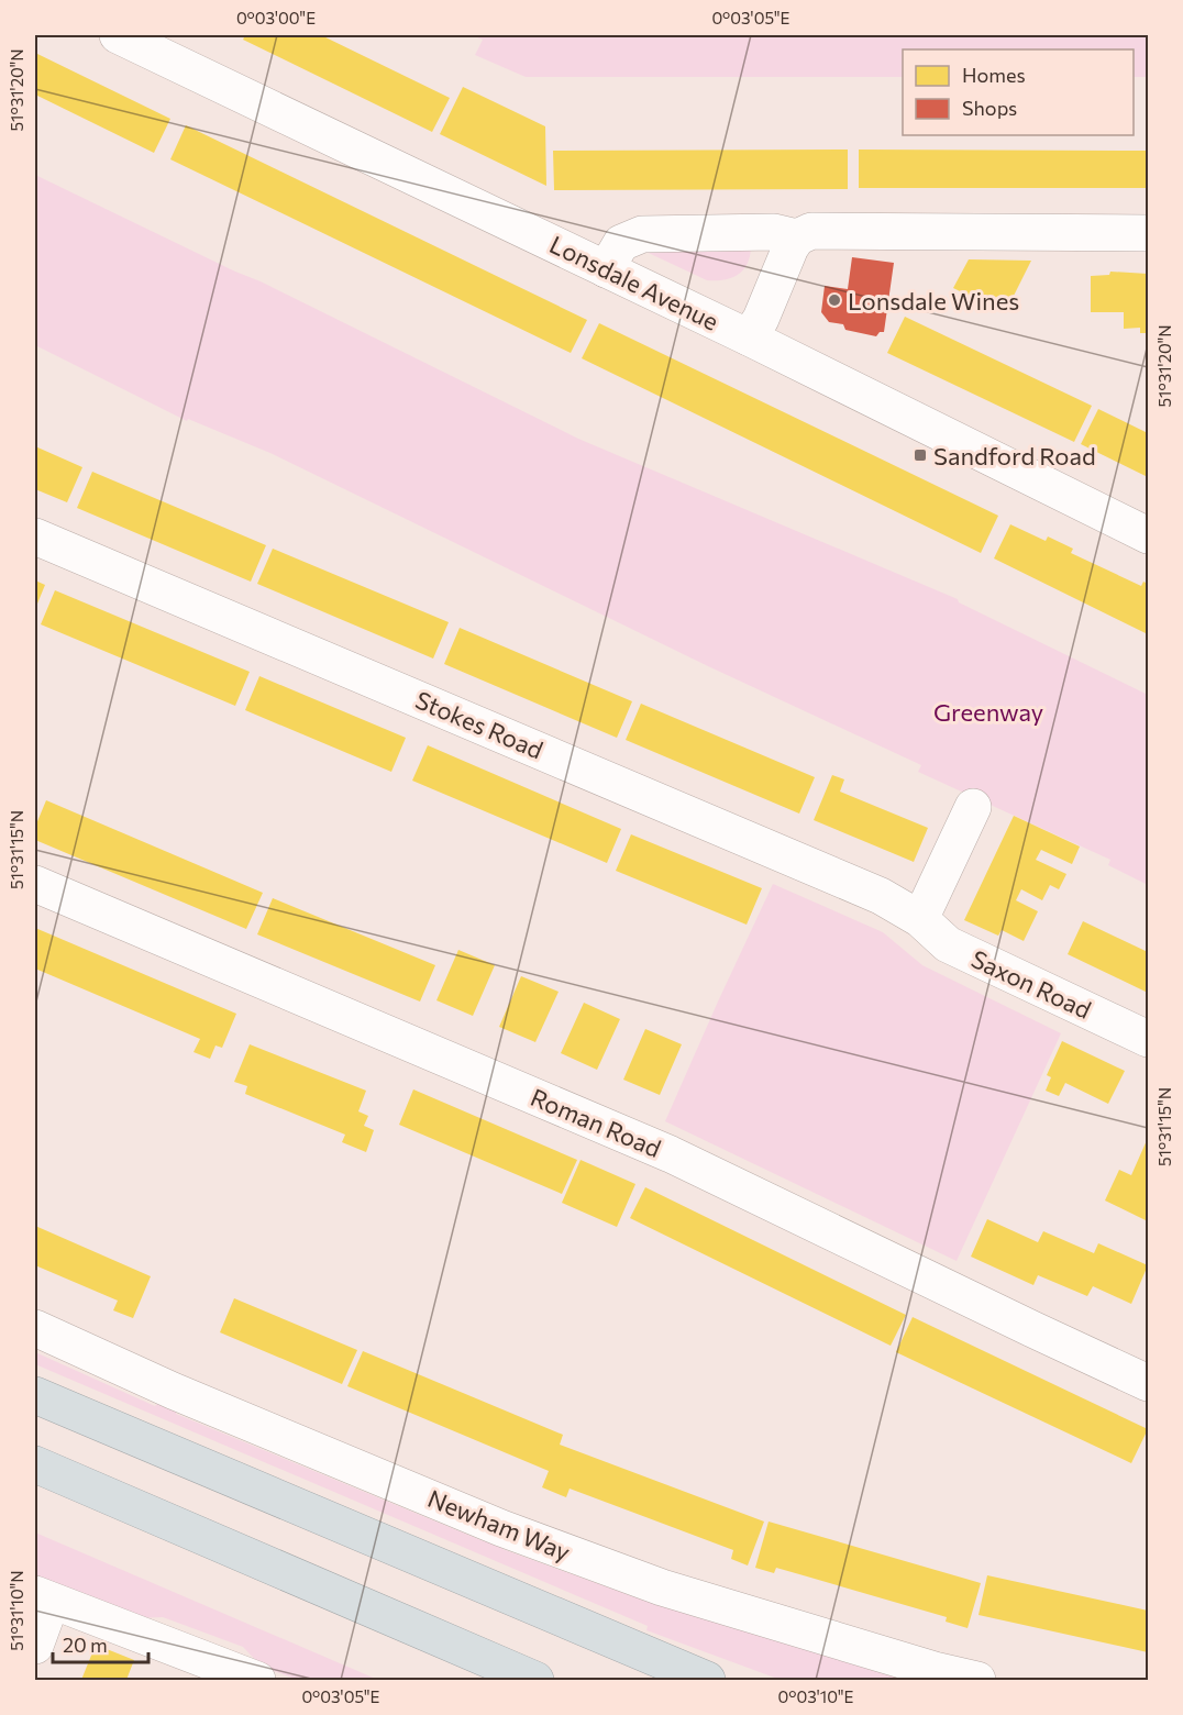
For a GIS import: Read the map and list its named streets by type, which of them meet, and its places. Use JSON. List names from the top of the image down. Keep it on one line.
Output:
{"streets":{"street":["Lonsdale Avenue","Stokes Road","Saxon Road","Roman Road","Newham Way"]},"crossings":[["Stokes Road","Saxon Road"]],"parks":["Greenway"],"places":{"other":["Lonsdale Wines"],"transit":["Sandford Road"]},"legend":["Homes","Shops"],"scale_bar":"20 m","coordinates":["0°03'00\"E","0°03'05\"E","51°31'20\"N","51°31'15\"N","51°31'10\"N","0°03'10\"E"]}
